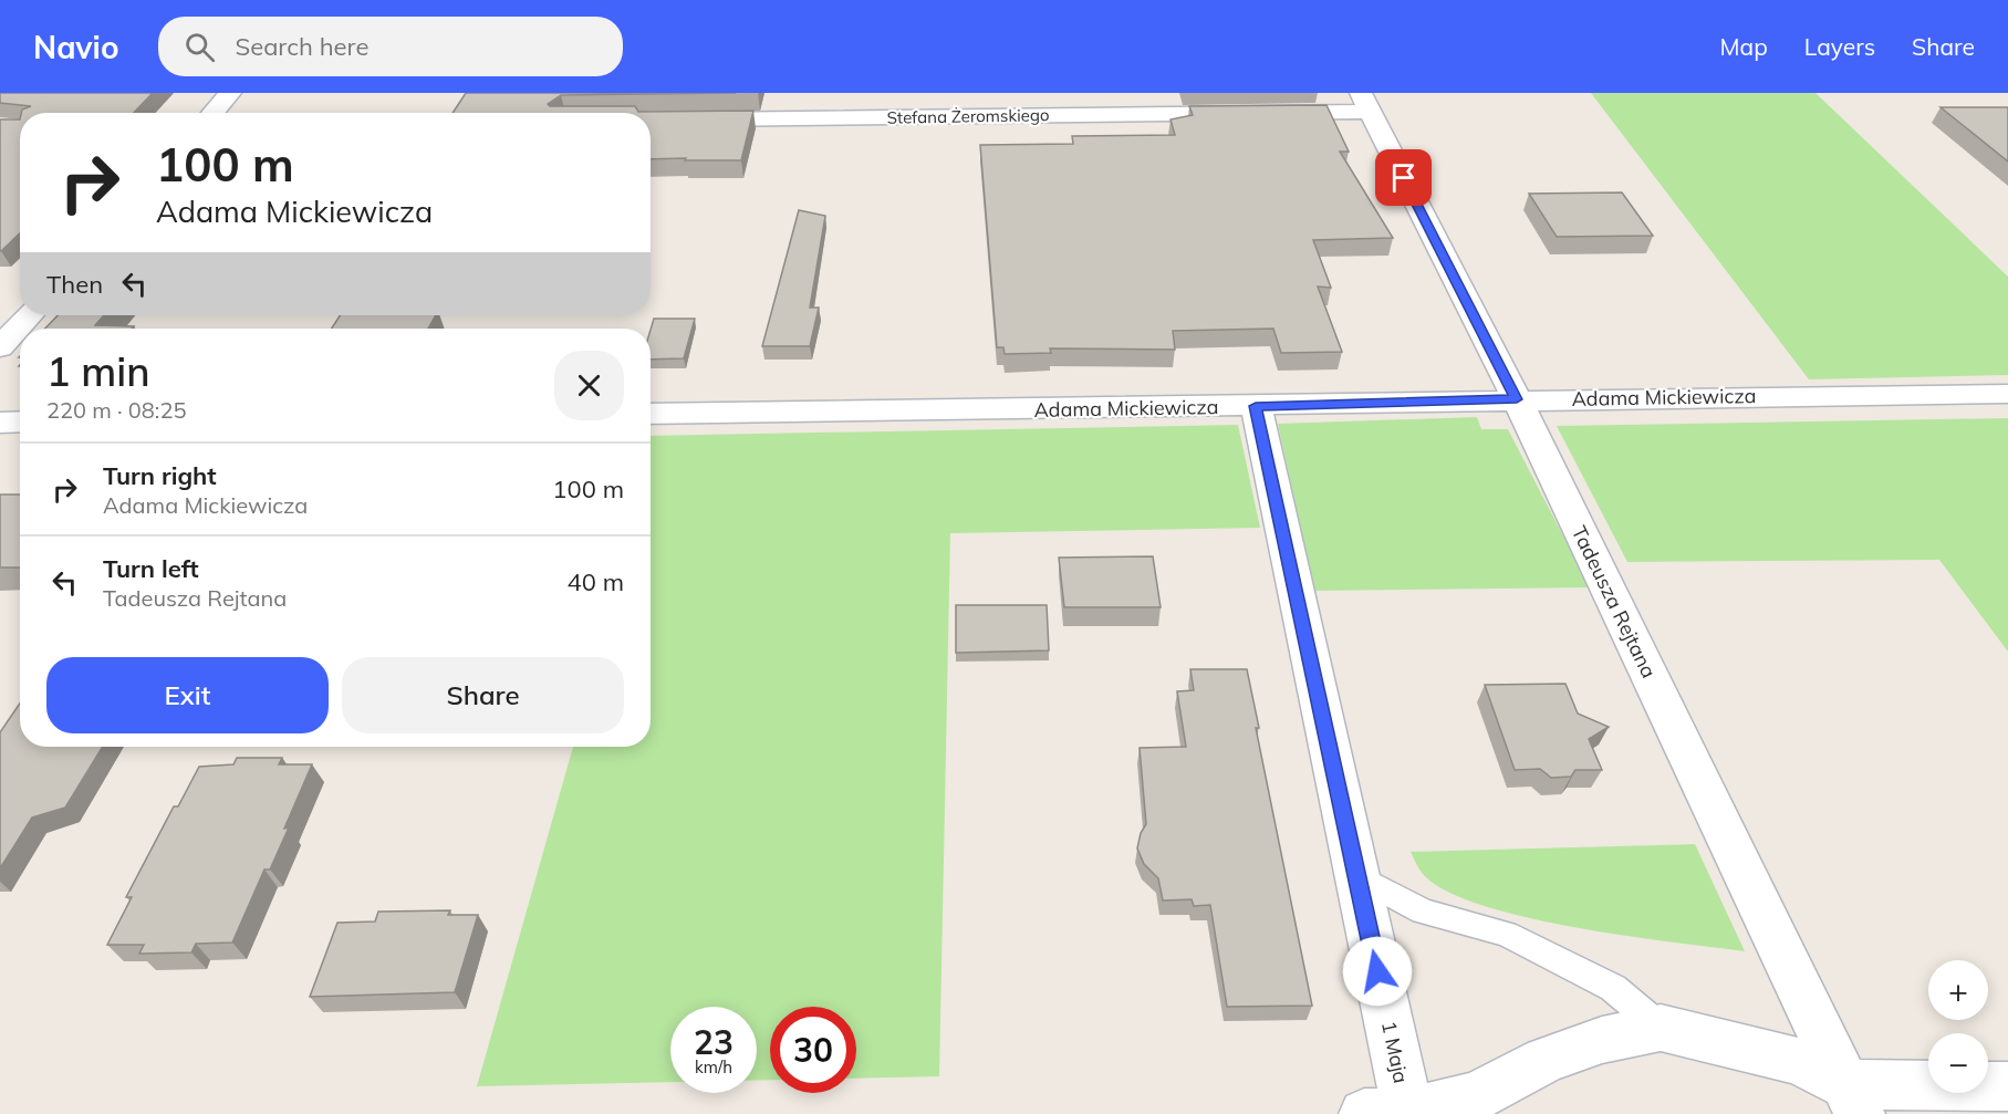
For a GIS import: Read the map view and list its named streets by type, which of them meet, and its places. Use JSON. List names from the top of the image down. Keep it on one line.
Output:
{"streets":{"street":["Stefana Żeromskiego","Adama Mickiewicza","Tadeusza Rejtana","1 Maja"]},"crossings":[["Stefana Żeromskiego","Tadeusza Rejtana"],["Adama Mickiewicza","Tadeusza Rejtana"],["Adama Mickiewicza","1 Maja"]],"page":{"header":"Navio","search":"Search here","nav":["Map","Layers","Share"],"turn":["100 m","Adama Mickiewicza"],"then":"Then","heading":["1 min","220 m · 08:25"],"list":[{"name":"Turn right","note":"Adama Mickiewicza","value":"100 m"},{"name":"Turn left","note":"Tadeusza Rejtana","value":"40 m"}],"buttons":["Exit","Share"],"map_buttons":["+","−"],"speed":"23 km/h","limit":"30"}}
